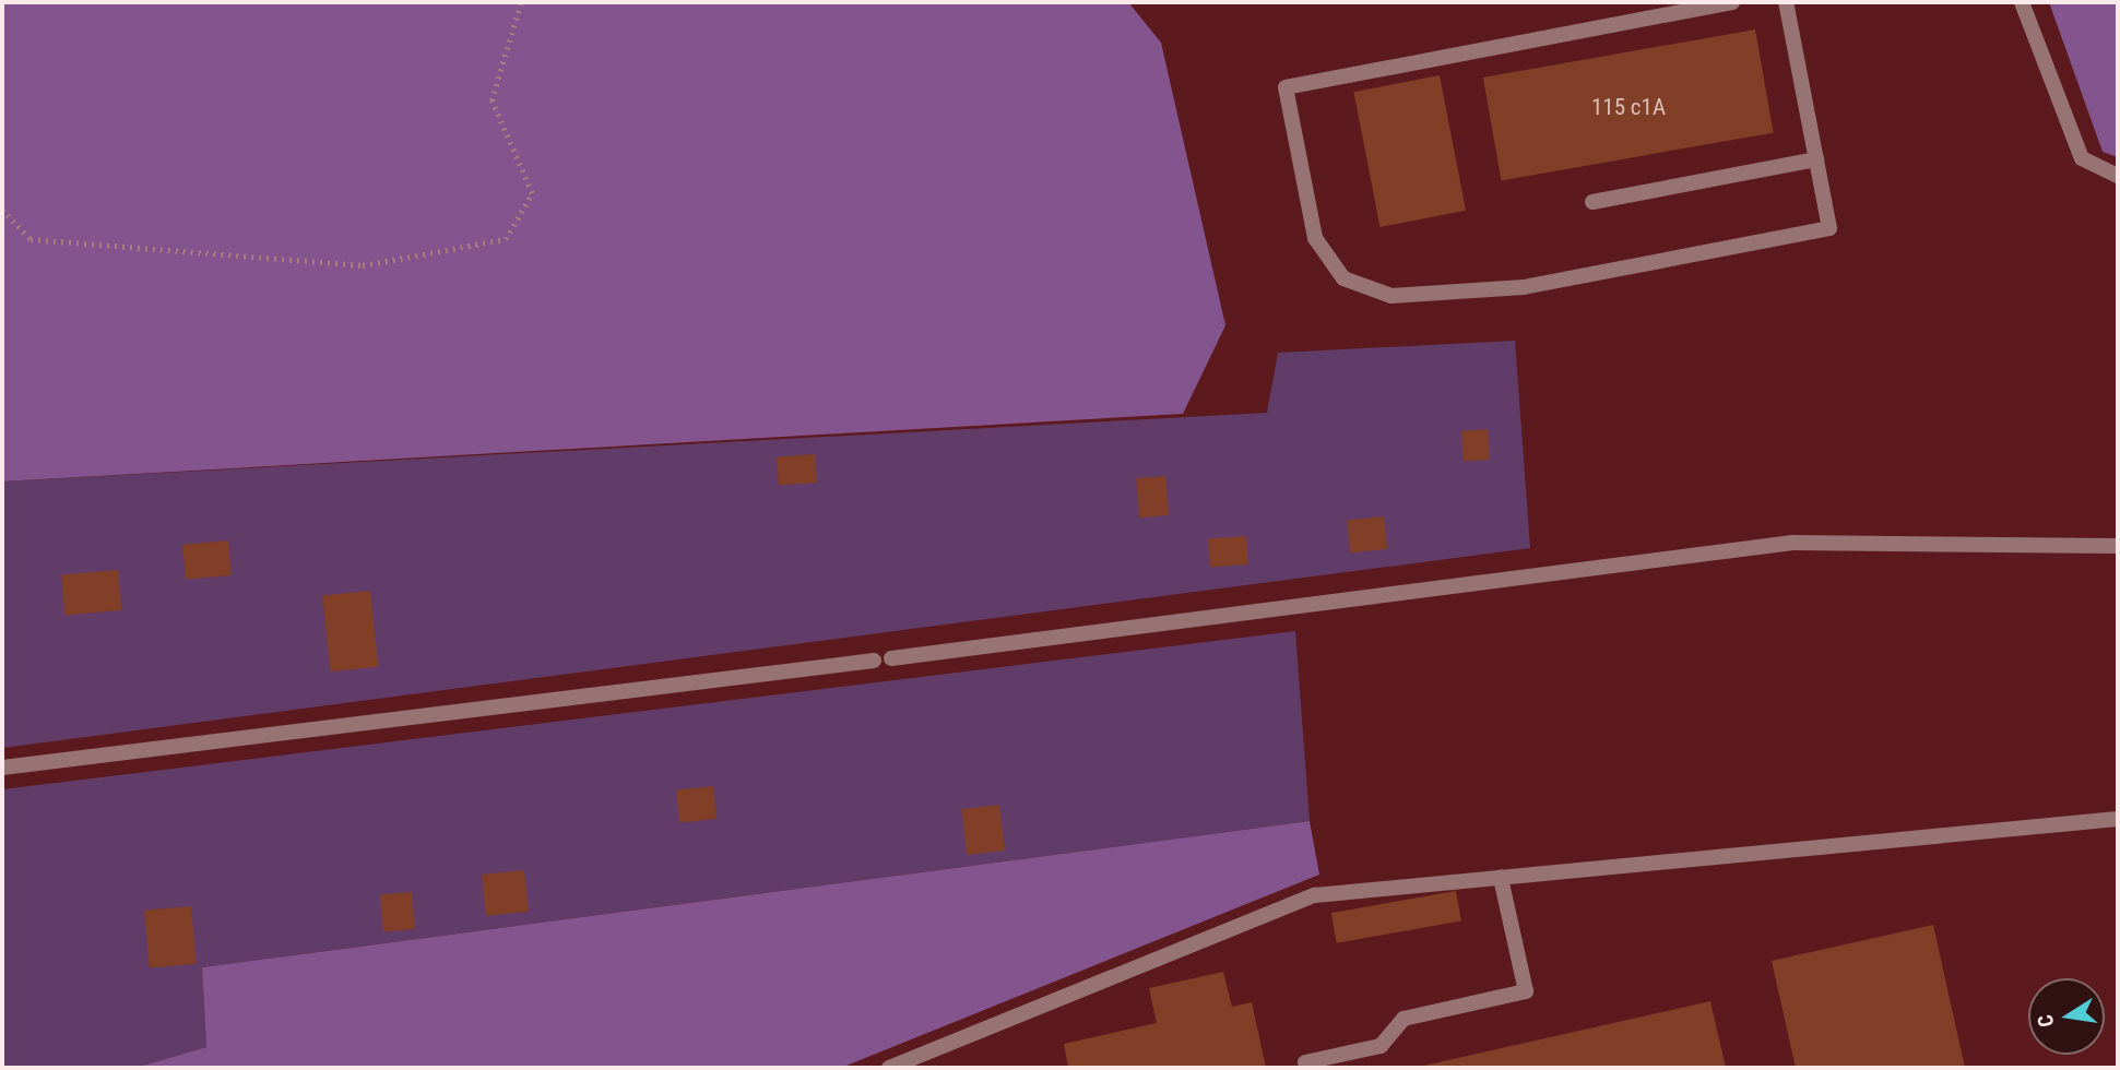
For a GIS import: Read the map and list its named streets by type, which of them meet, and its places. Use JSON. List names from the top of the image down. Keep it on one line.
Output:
{"house_numbers":["115 с1А"],"north":"left"}
